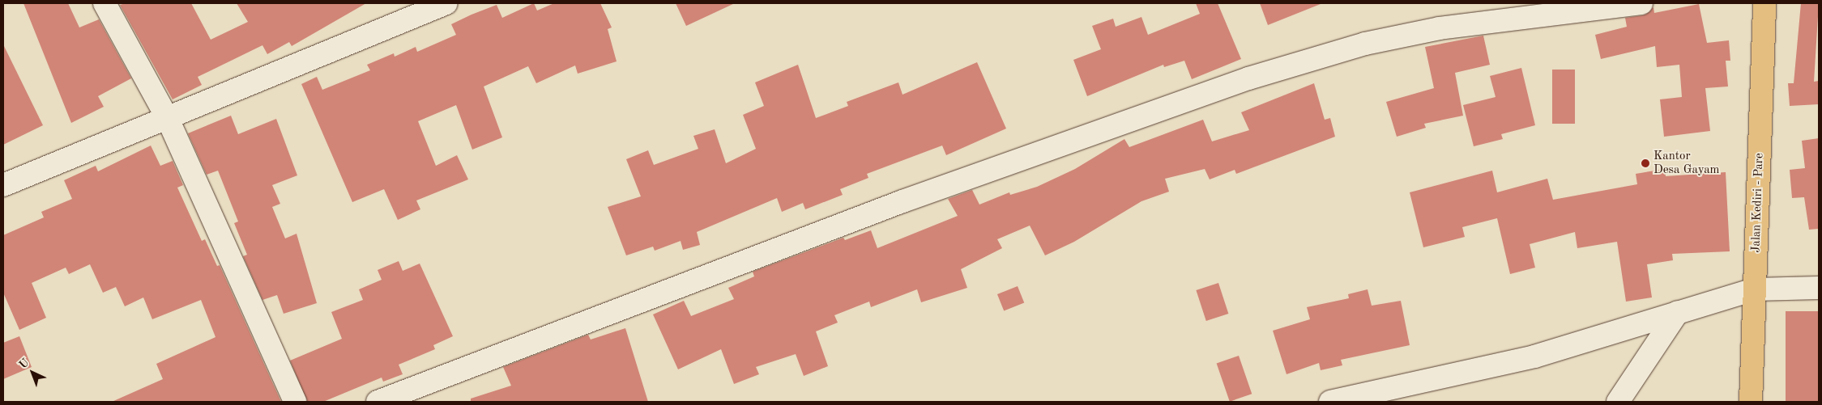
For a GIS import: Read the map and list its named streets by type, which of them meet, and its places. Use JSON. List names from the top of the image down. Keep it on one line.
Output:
{"streets":{"main road":["Jalan Kediri - Pare"]},"places":["Kantor Desa Gayam"],"north":"top left"}
